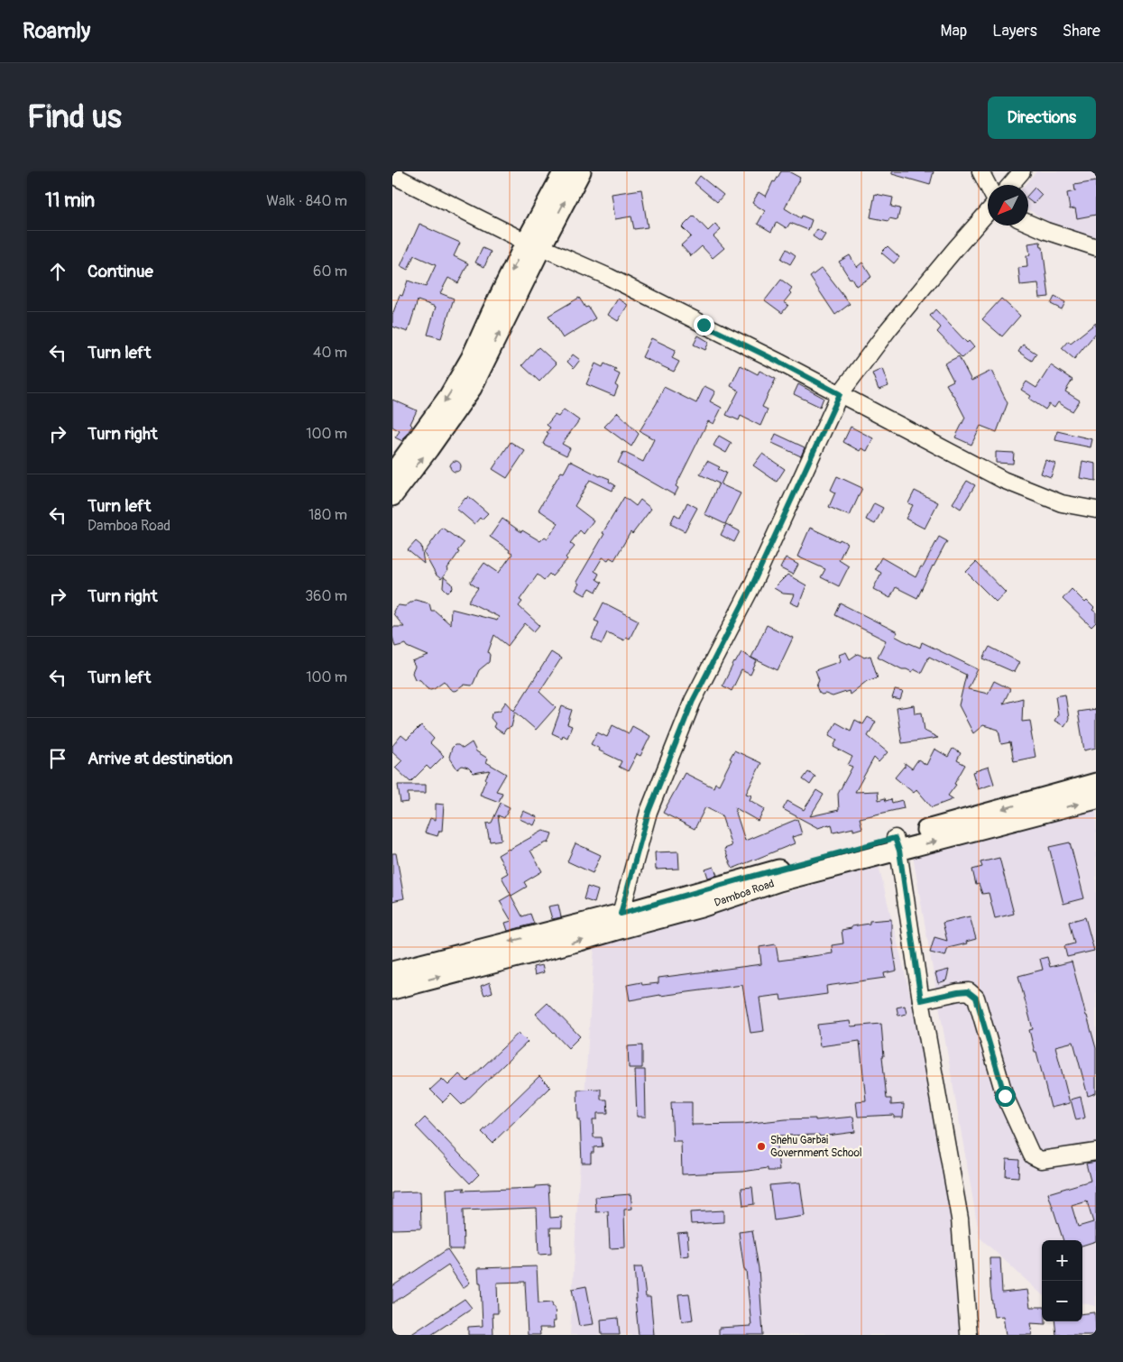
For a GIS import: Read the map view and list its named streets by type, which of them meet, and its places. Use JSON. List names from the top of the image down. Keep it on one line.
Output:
{"streets":{"main road":["Damboa Road"]},"places":["Shehu Garbai Government School"],"north":"bottom left","page":{"header":"Roamly","nav":["Map","Layers","Share"],"buttons":"Directions","title":"Find us","heading":["11 min","Walk · 840 m"],"list":[["Continue","60 m"],["Turn left","40 m"],["Turn right","100 m"],["Turn left","Damboa Road","180 m"],["Turn right","360 m"],["Turn left","100 m"],"Arrive at destination"],"map_buttons":["+","−"]}}
